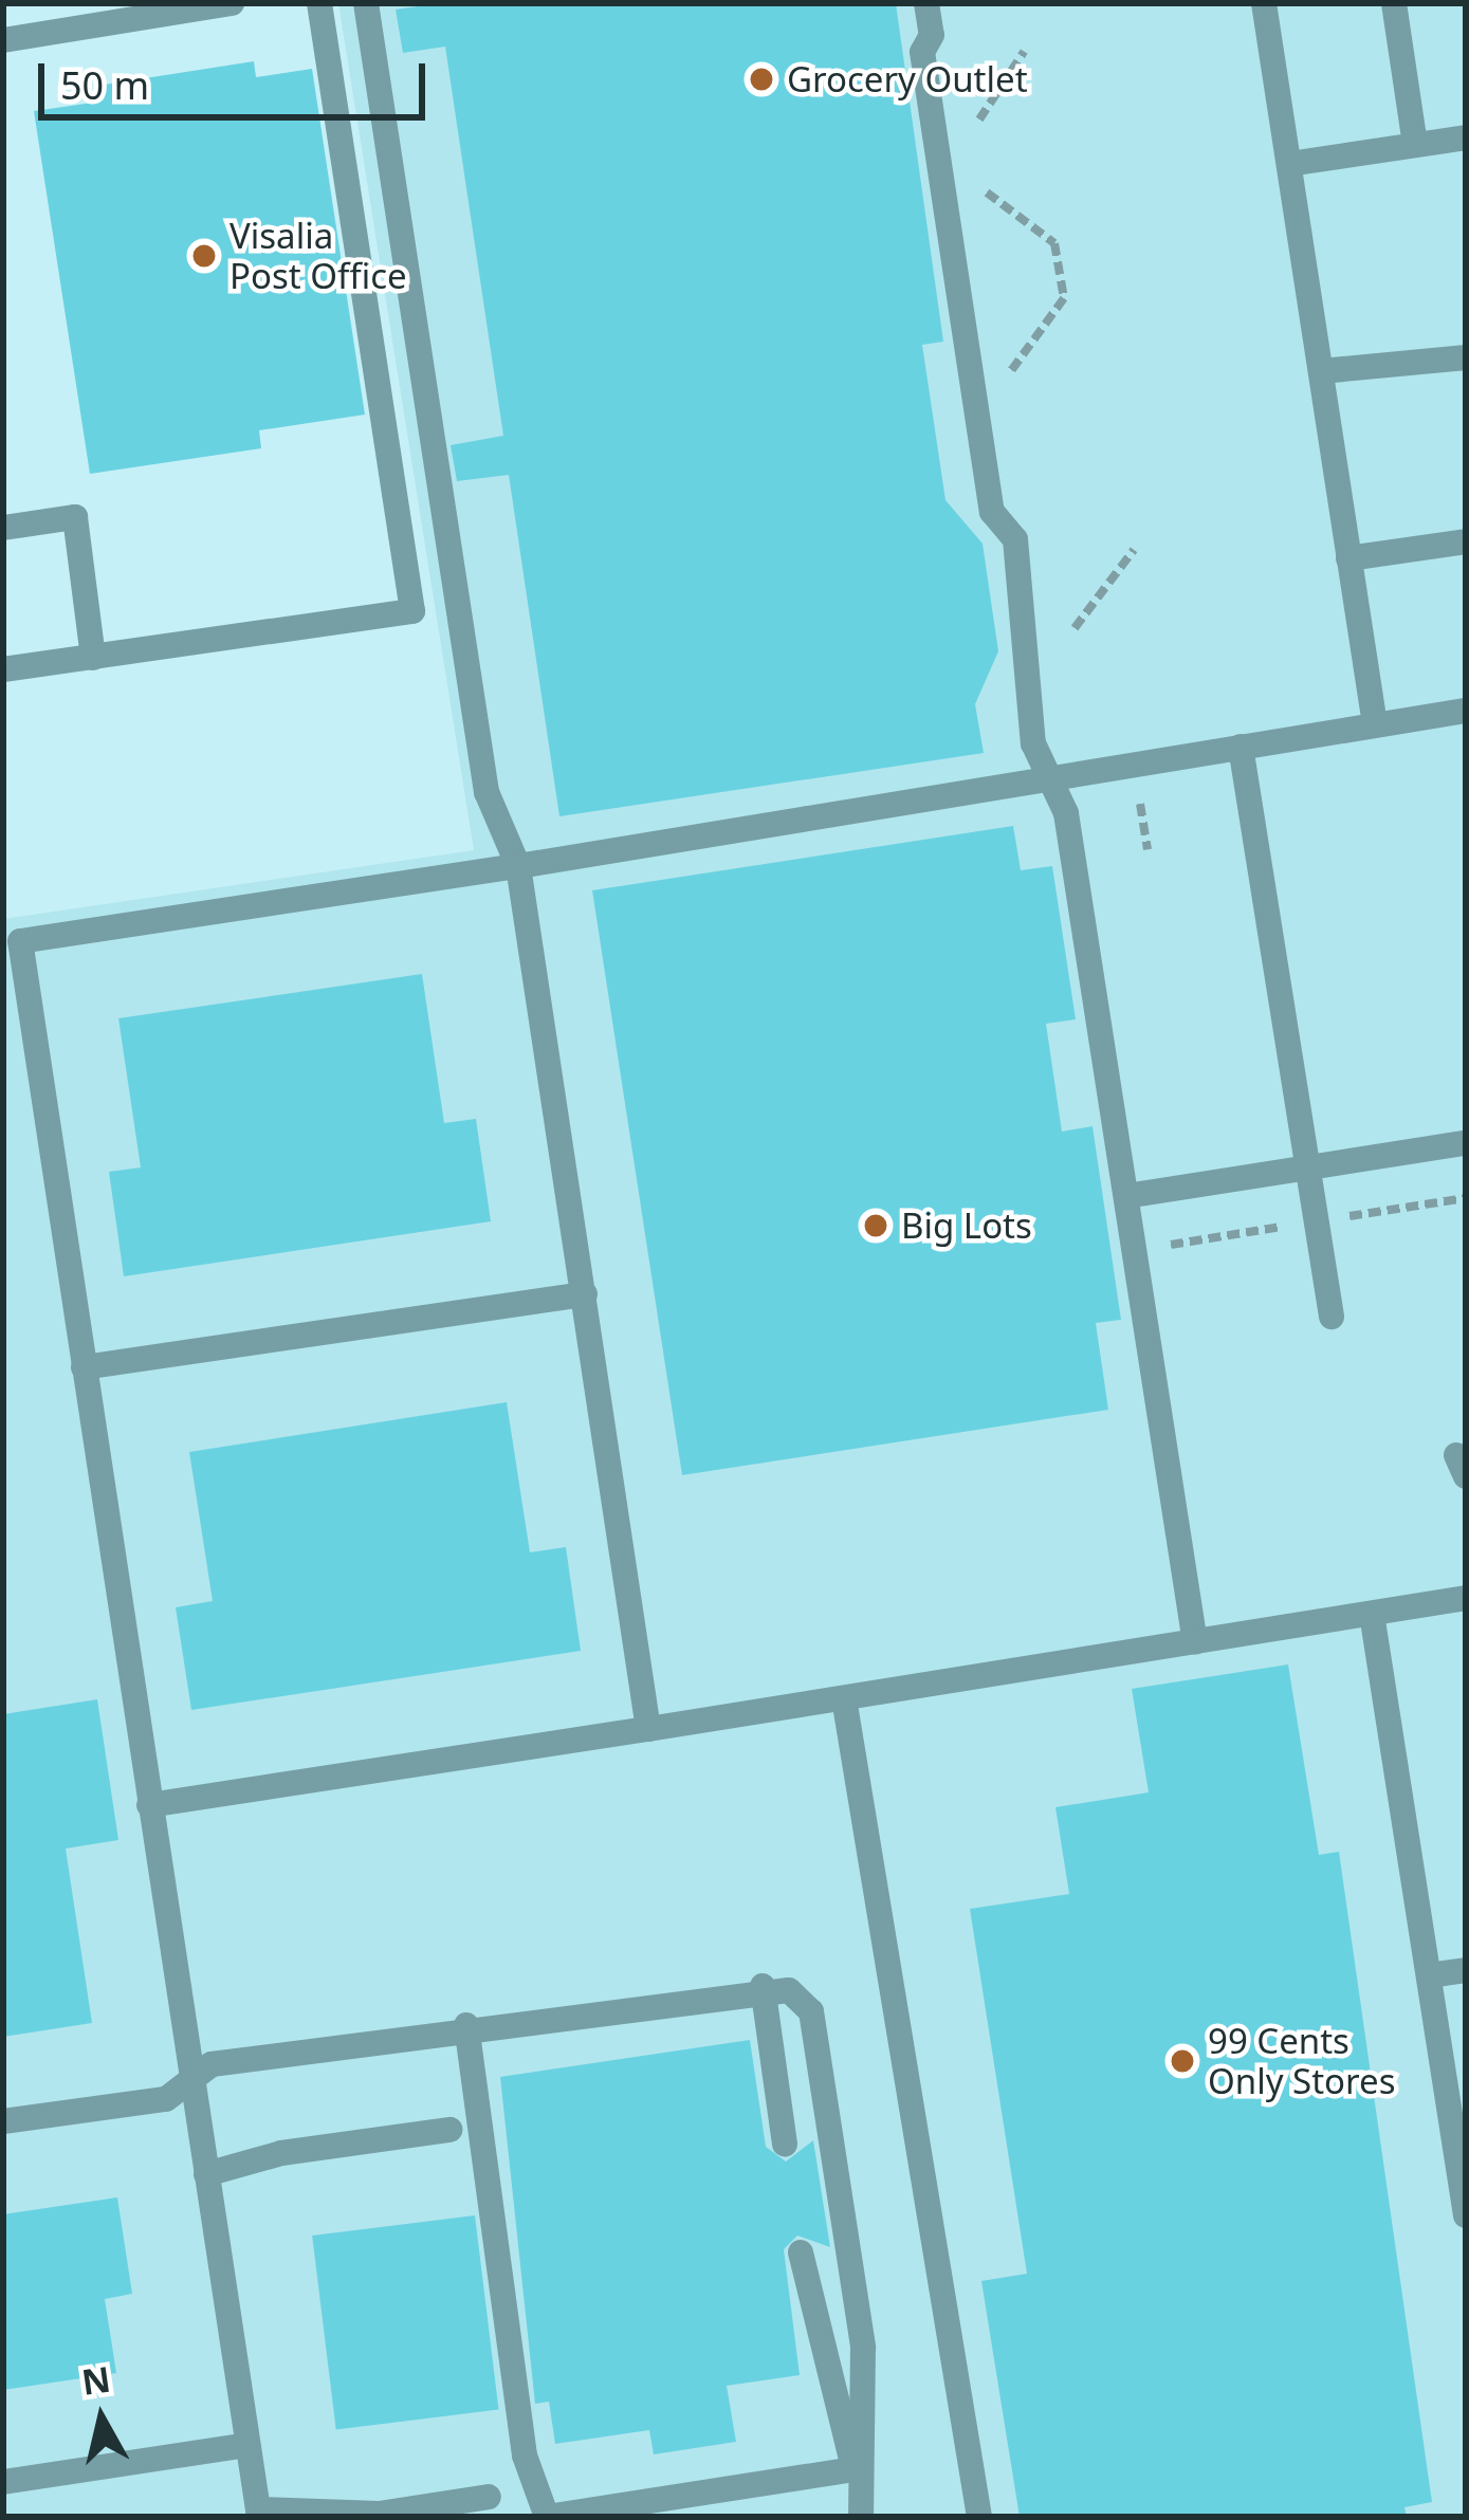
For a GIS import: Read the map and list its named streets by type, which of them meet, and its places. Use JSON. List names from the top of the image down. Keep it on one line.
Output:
{"places":["Grocery Outlet","Visalia Post Office","Big Lots","99 Cents Only Stores"],"scale_bar":"50 m","north":"top"}
